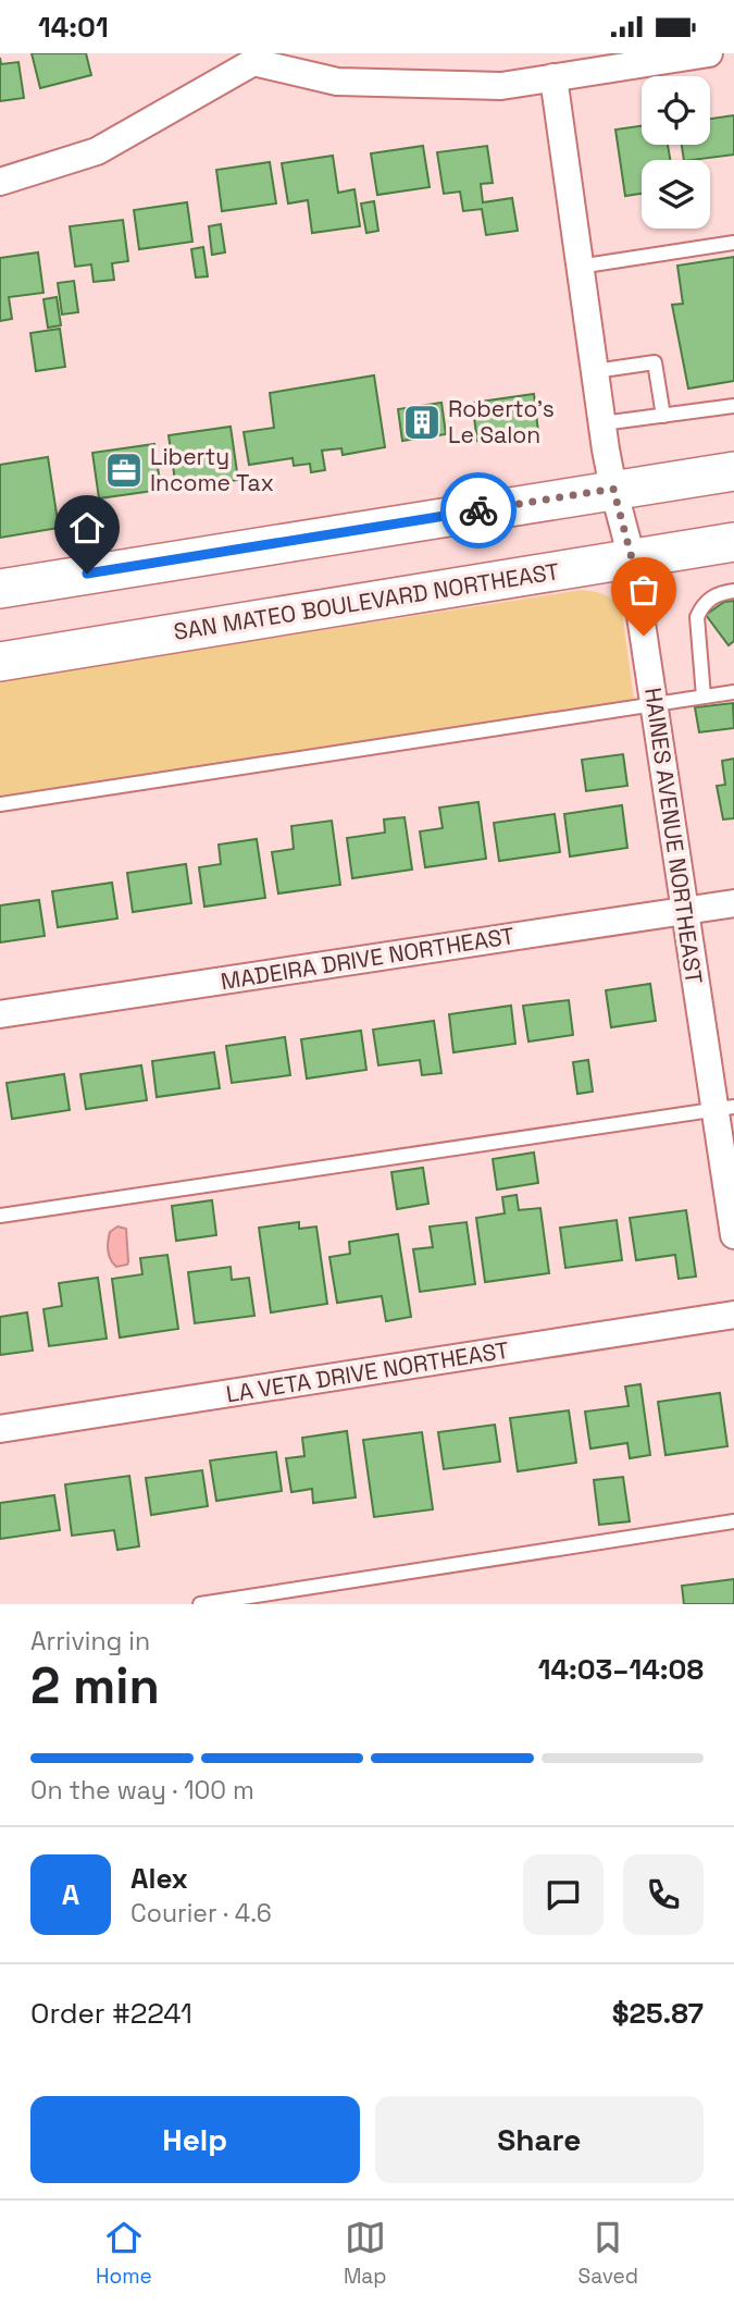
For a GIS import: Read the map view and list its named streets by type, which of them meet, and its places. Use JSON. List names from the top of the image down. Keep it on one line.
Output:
{"streets":{"main road":["SAN MATEO BOULEVARD NORTHEAST"],"street":["HAINES AVENUE NORTHEAST","MADEIRA DRIVE NORTHEAST","LA VETA DRIVE NORTHEAST"]},"crossings":[["SAN MATEO BOULEVARD NORTHEAST","HAINES AVENUE NORTHEAST"],["HAINES AVENUE NORTHEAST","MADEIRA DRIVE NORTHEAST"]],"places":{"building":["Roberto's Le Salon"],"office":["Liberty Income Tax"]},"page":{"status":"14:01","heading":["2 min","Arriving in","14:03–14:08"],"panel":["Alex","Courier · 4.6","Order #2241","$25.87"],"bar":"On the way · 100 m","round":"A","buttons":["Help","Share"],"tabs":["Home","Map","Saved"]}}
